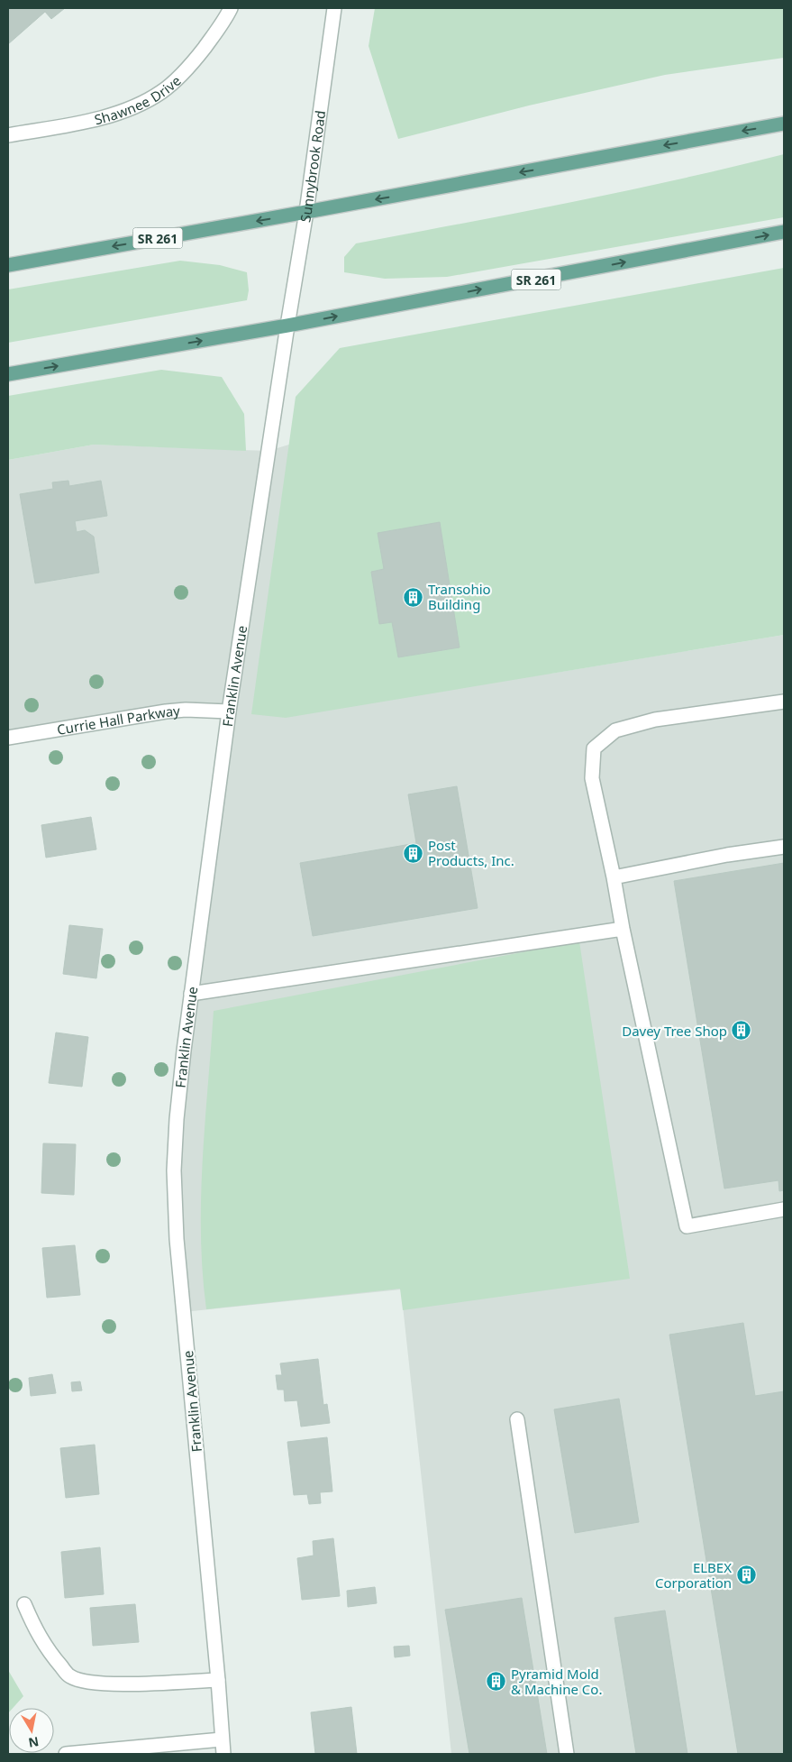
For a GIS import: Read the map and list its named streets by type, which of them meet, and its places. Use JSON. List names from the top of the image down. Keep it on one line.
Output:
{"streets":{"main road":["SR 261"],"street":["Shawnee Drive","Sunnybrook Road","Franklin Avenue","Currie Hall Parkway"]},"crossings":[["Sunnybrook Road","SR 261"],["Sunnybrook Road","Franklin Avenue"],["SR 261","Franklin Avenue"],["Franklin Avenue","Currie Hall Parkway"]],"places":{"building":["Transohio Building","Post Products, Inc.","Davey Tree Shop","ELBEX Corporation","Pyramid Mold & Machine Co."]},"north":"bottom"}
